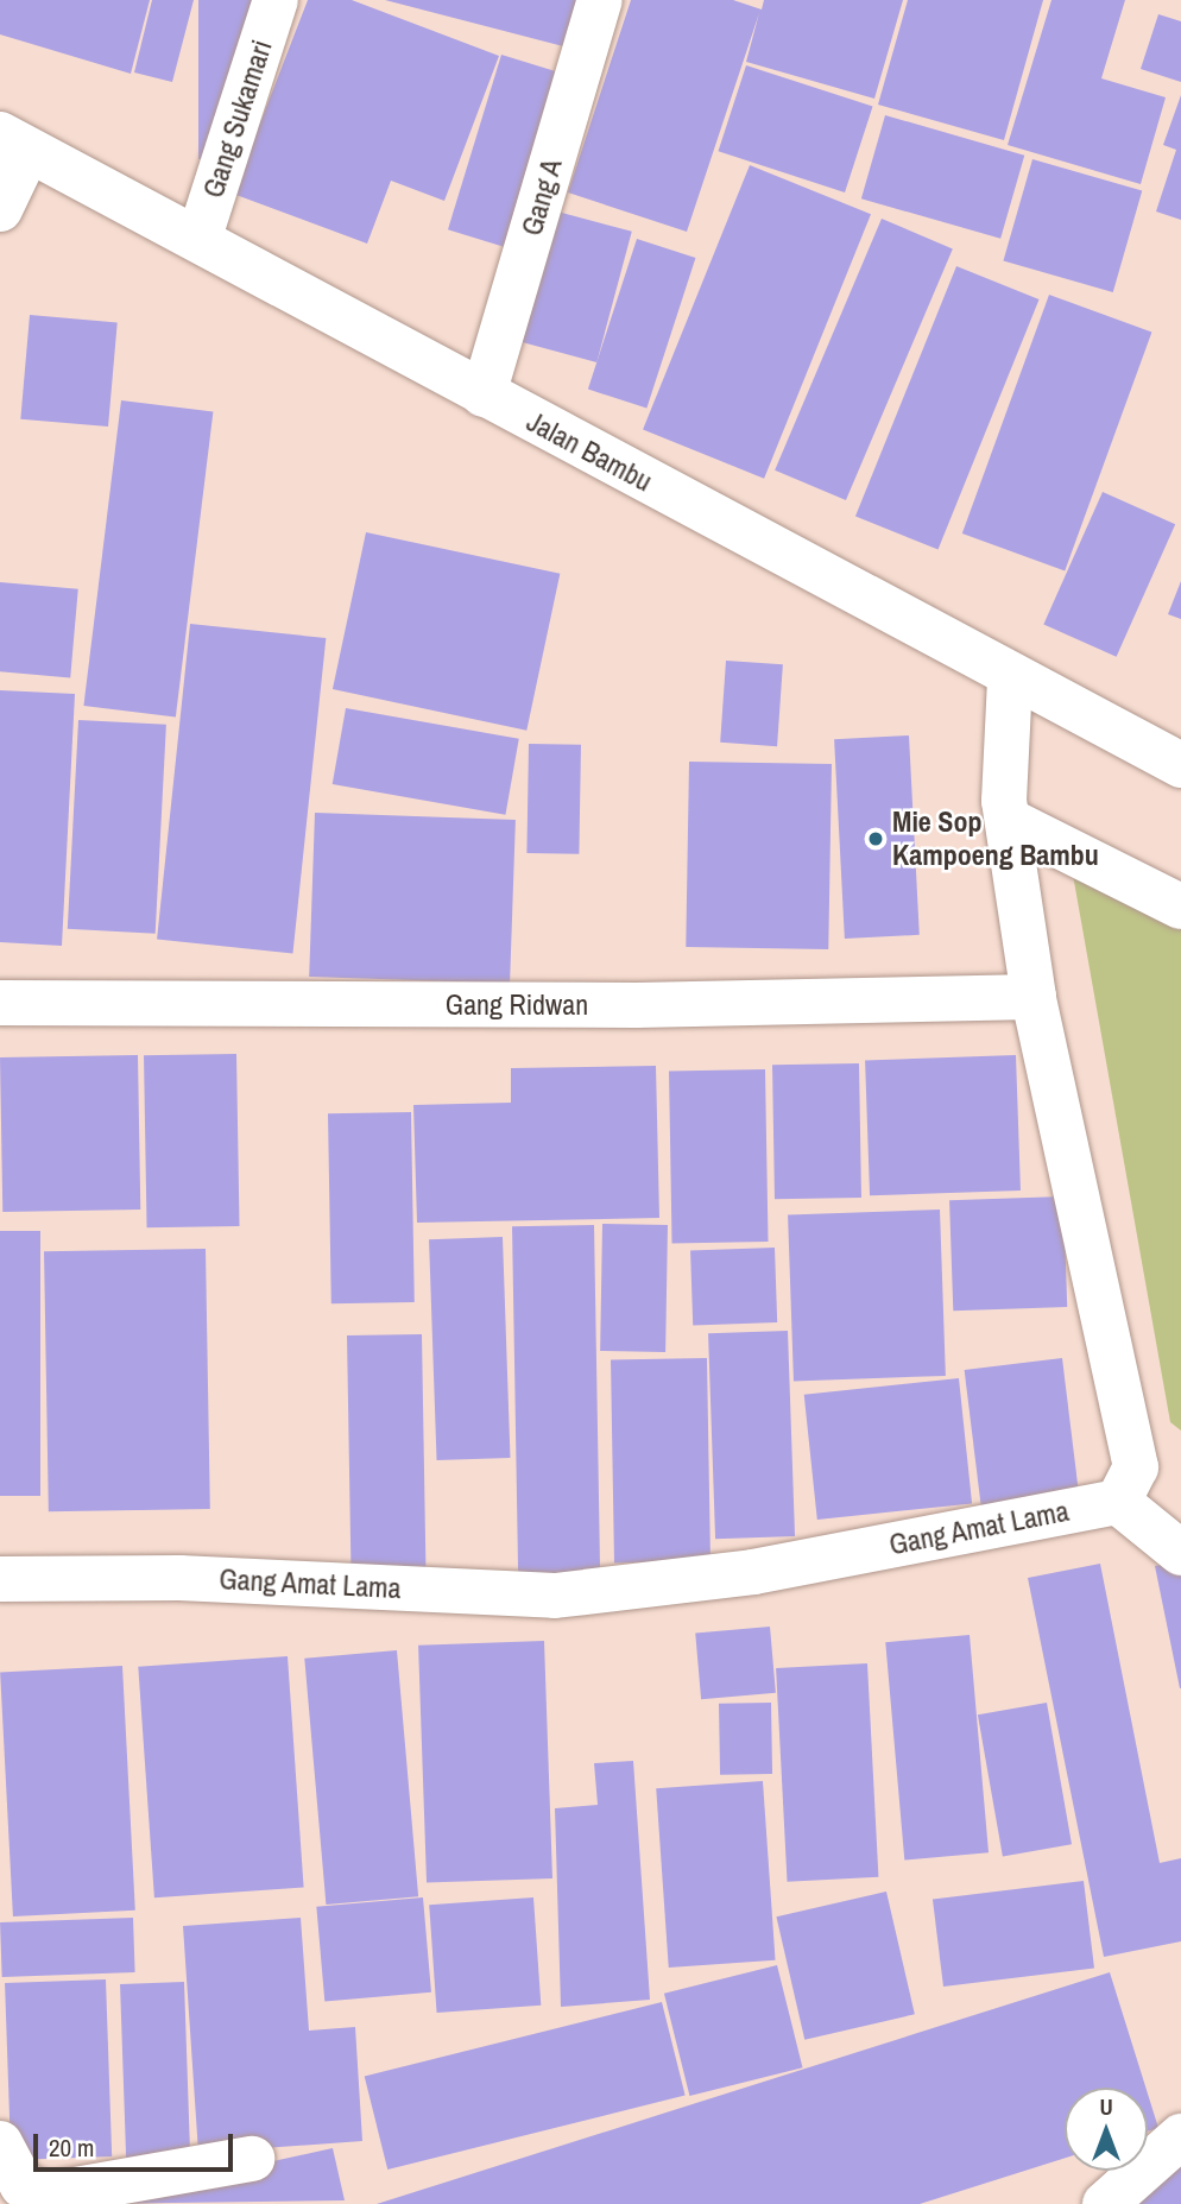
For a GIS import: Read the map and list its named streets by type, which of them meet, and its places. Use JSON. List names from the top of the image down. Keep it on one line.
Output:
{"streets":{"street":["Gang Sukamari","Gang A","Jalan Bambu","Gang Ridwan","Gang Amat Lama"]},"crossings":[["Gang Sukamari","Jalan Bambu"],["Gang A","Jalan Bambu"]],"places":["Mie Sop Kampoeng Bambu"],"scale_bar":"20 m","north":"top"}
